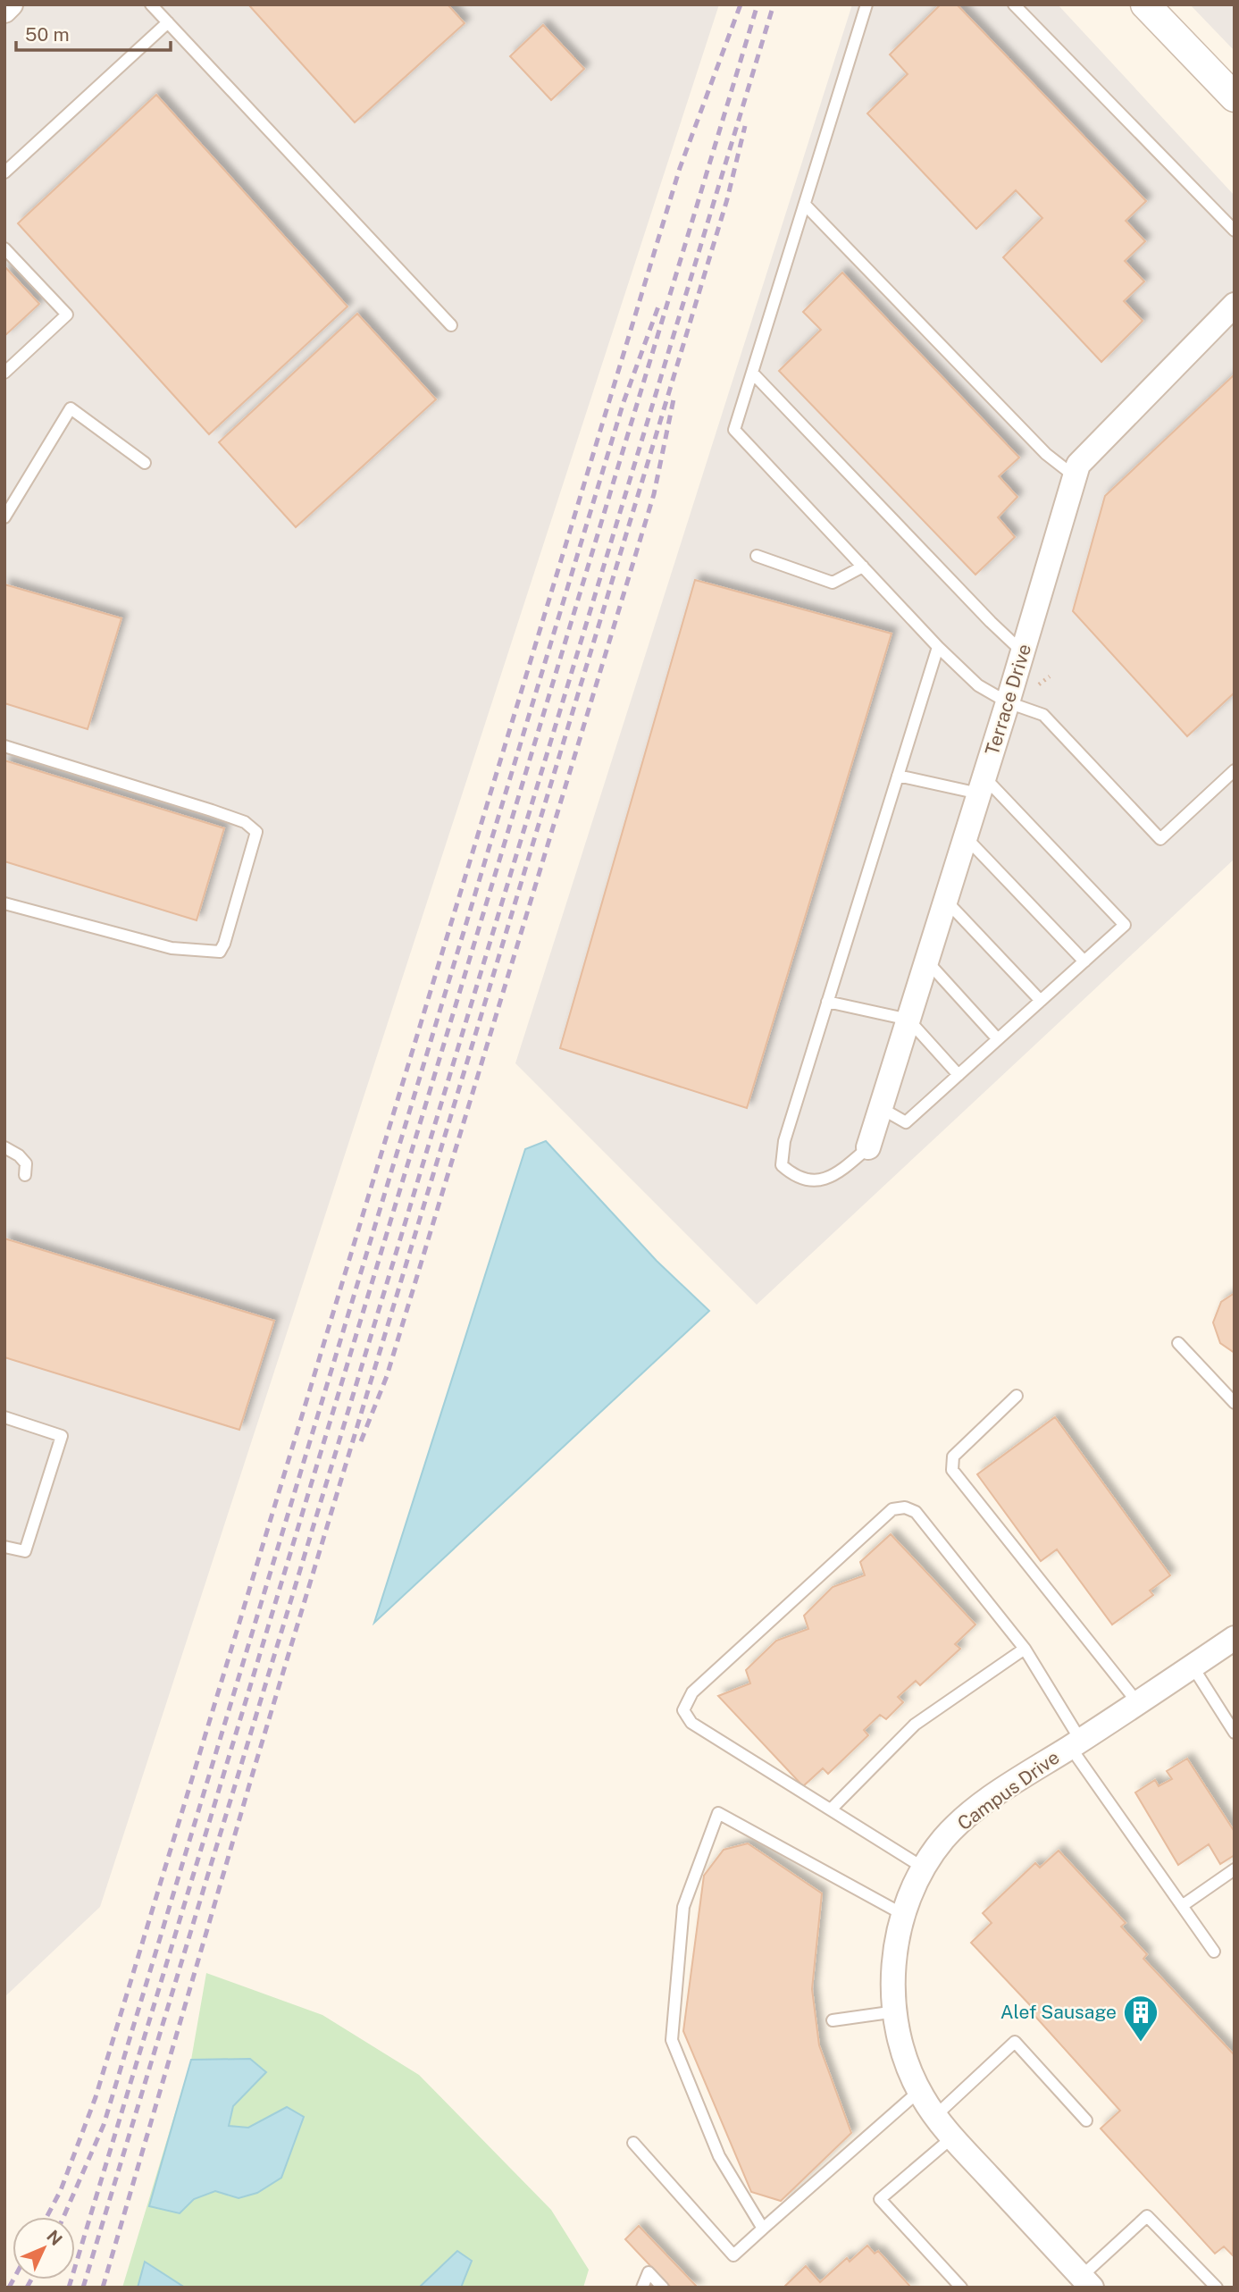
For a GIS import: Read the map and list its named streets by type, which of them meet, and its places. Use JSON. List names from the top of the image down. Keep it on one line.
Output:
{"streets":{"street":["Terrace Drive","Campus Drive"]},"places":{"building":["Alef Sausage"]},"scale_bar":"50 m","north":"top right"}
